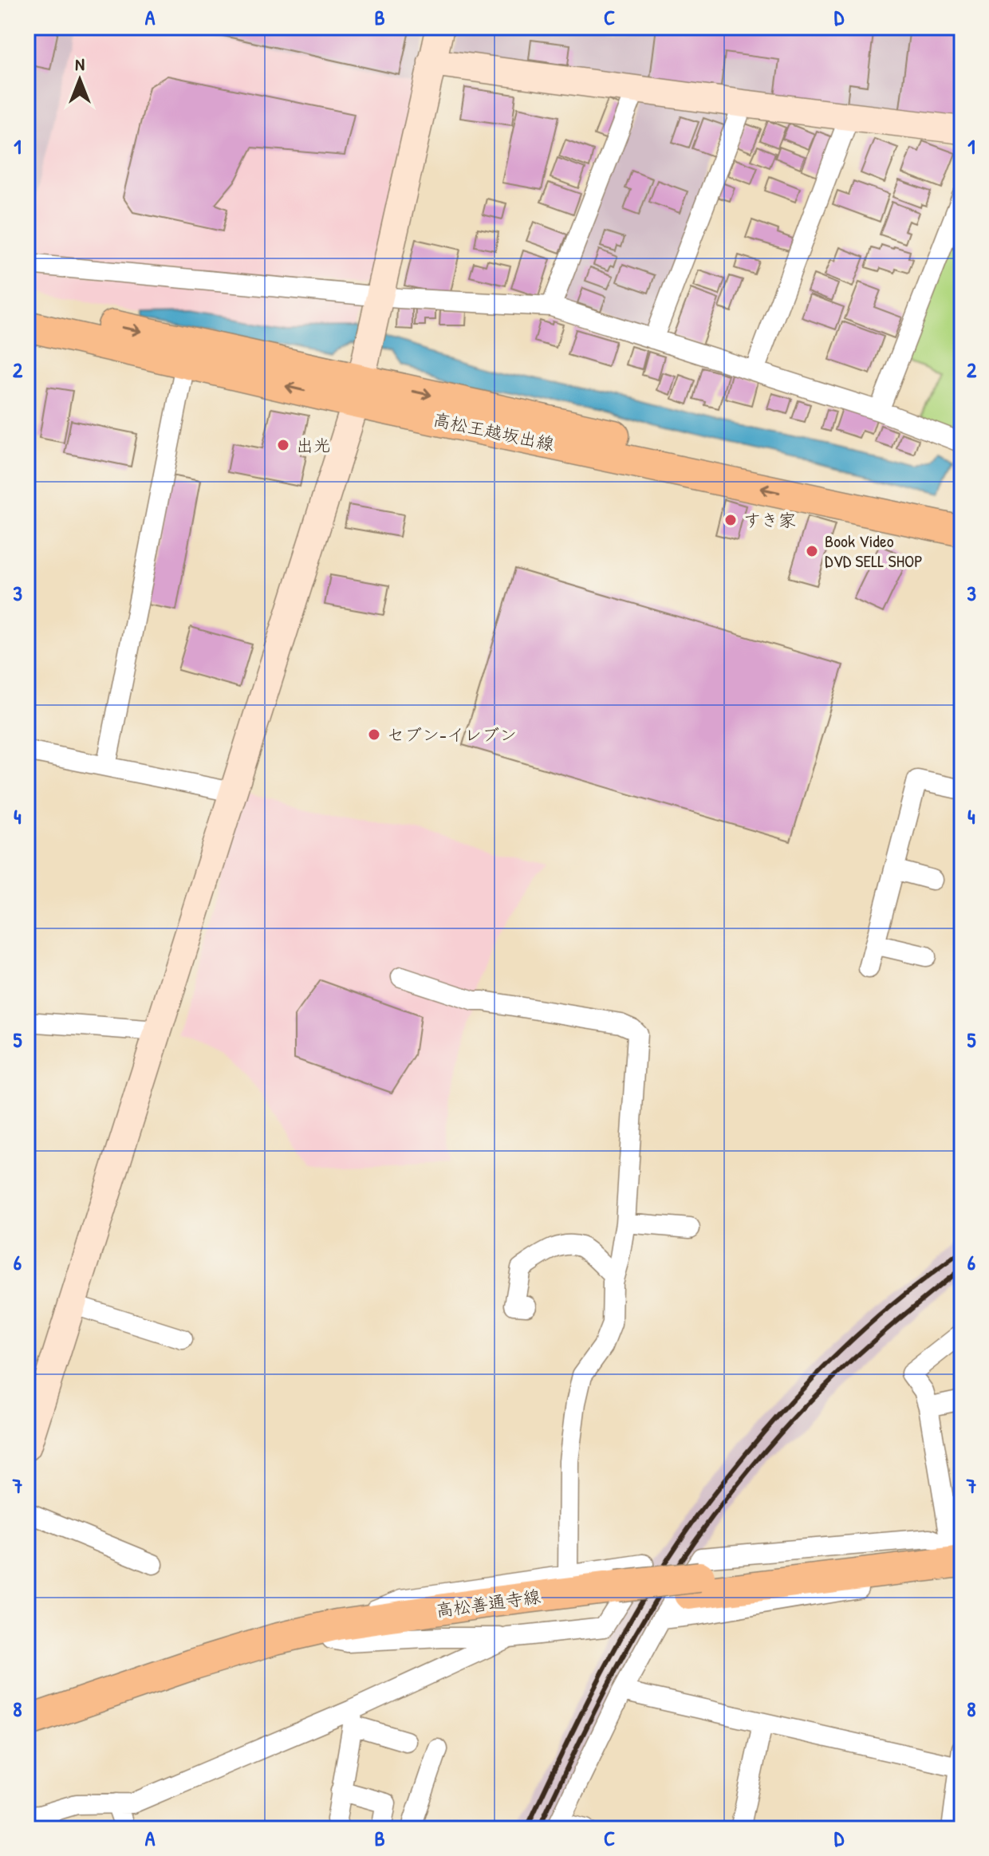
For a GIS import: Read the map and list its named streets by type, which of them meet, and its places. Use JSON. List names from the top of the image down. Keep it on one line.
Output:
{"streets":{"main road":["高松王越坂出線","高松善通寺線"]},"places":["出光","すき家","Book Video DVD SELL SHOP","セブン-イレブン"],"north":"top","grid":{"columns":["A","B","C","D"],"rows":["1","2","3","4","5","6","7","8"]}}
